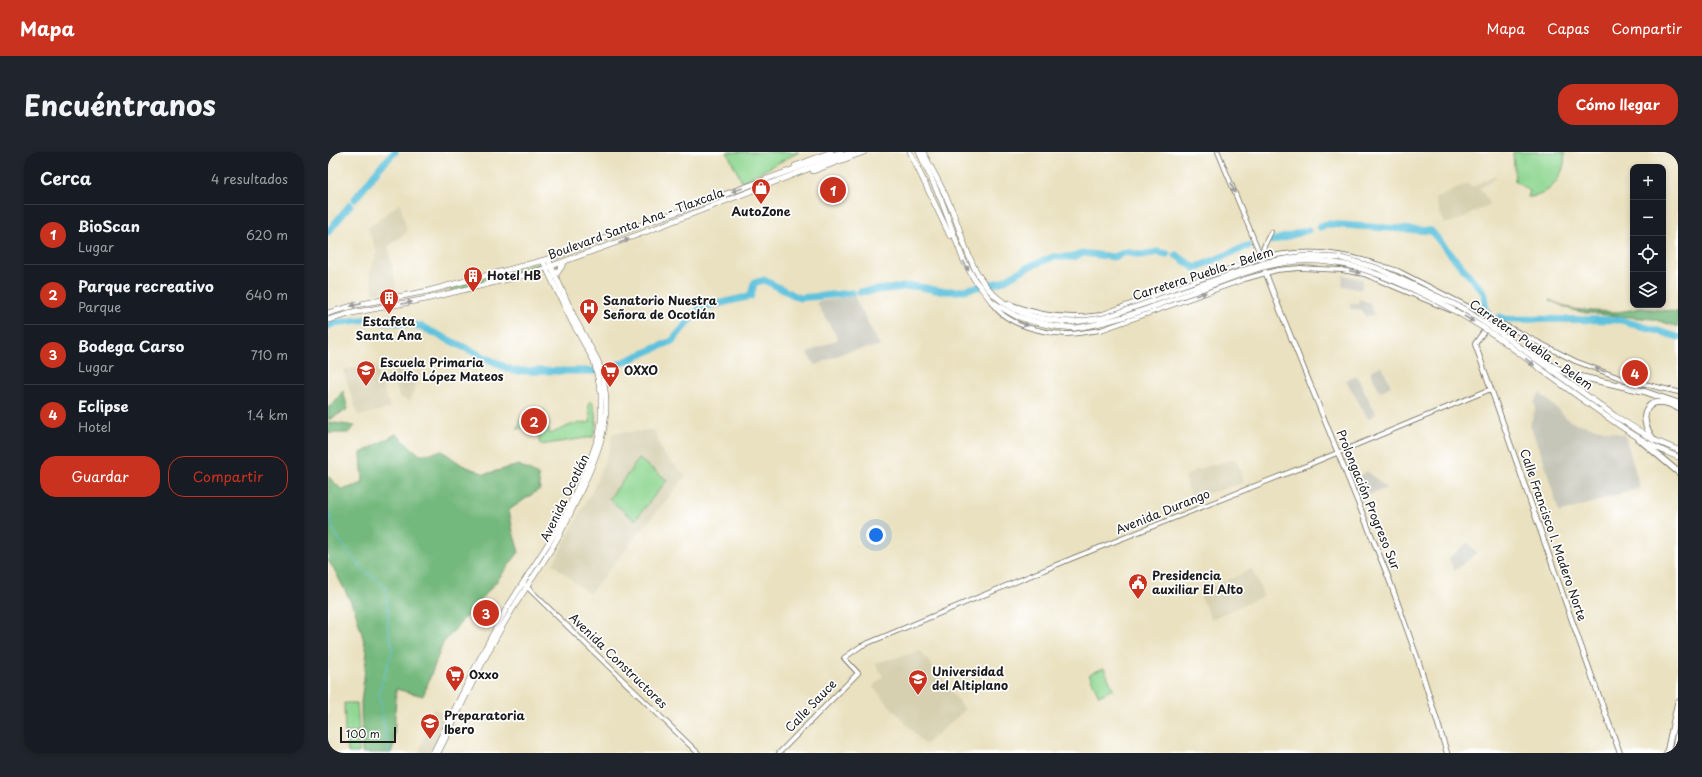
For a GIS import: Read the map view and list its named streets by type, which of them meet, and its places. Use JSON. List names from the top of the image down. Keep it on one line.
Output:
{"streets":{"main road":["Boulevard Santa Ana - Tlaxcala","Carretera Puebla - Belem","Avenida Ocotlán","Prolongación Progreso Sur","Calle Francisco I. Madero Norte"],"street":["Avenida Durango","Avenida Constructores","Calle Sauce"]},"crossings":[["Boulevard Santa Ana - Tlaxcala","Avenida Ocotlán"],["Carretera Puebla - Belem","Prolongación Progreso Sur"],["Avenida Ocotlán","Avenida Constructores"],["Prolongación Progreso Sur","Avenida Durango"],["Avenida Durango","Calle Francisco I. Madero Norte"],["Avenida Durango","Calle Sauce"]],"places":{"shop":["AutoZone"],"building":["Hotel HB","Estafeta Santa Ana"],"hospital":["Sanatorio Nuestra Señora de Ocotlán"],"school or university":["Escuela Primaria Adolfo López Mateos","Universidad del Altiplano","Preparatoria Ibero"],"supermarket":["OXXO","Oxxo"],"public building":["Presidencia auxiliar El Alto"]},"scale_bar":"100 m","page":{"header":"Mapa","nav":["Mapa","Capas","Compartir"],"title":"Encuéntranos","buttons":["Cómo llegar",["Guardar","Compartir"]],"heading":["Cerca","4 resultados"],"map_buttons":["+","−"],"pins":["1","4","2","3"],"list":[{"mark":"1","name":"BioScan","note":"Lugar","value":"620 m"},{"mark":"2","name":"Parque recreativo","note":"Parque","value":"640 m"},{"mark":"3","name":"Bodega Carso","note":"Lugar","value":"710 m"},{"mark":"4","name":"Eclipse","note":"Hotel","value":"1.4 km"}],"scale":"100 m"}}
